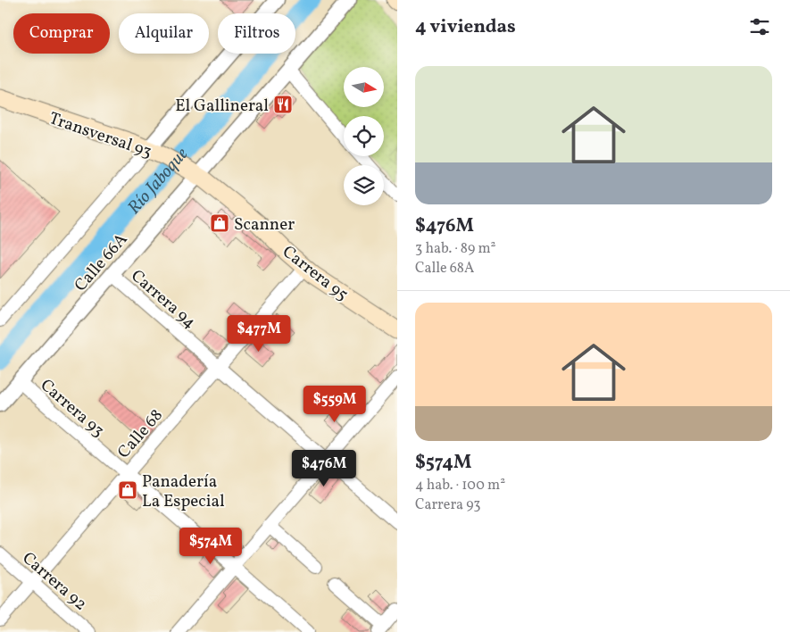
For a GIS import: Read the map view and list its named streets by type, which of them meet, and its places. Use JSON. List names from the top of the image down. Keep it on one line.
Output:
{"streets":{"main road":["Transversal 93","Carrera 95"],"street":["Calle 66A","Carrera 94","Carrera 93","Calle 68","Carrera 92"]},"crossings":[["Transversal 93","Calle 66A"],["Transversal 93","Carrera 95"],["Calle 66A","Carrera 95"],["Calle 66A","Carrera 94"],["Calle 66A","Carrera 93"],["Carrera 95","Calle 68"],["Carrera 94","Calle 68"],["Carrera 93","Calle 68"],["Calle 68","Carrera 92"]],"water":["Río Jaboque"],"places":{"restaurant":["El Gallineral"],"shop":["Scanner","Panadería La Especial"]},"north":"right","page":{"heading":"4 viviendas","chip":["Comprar","Alquilar","Filtros"],"list":[{"name":"$476M","note":"3 hab. · 89 m² · Calle 68A"},{"name":"$574M","note":"4 hab. · 100 m² · Carrera 93"}],"price":["$477M","$559M","$476M","$574M"]}}
